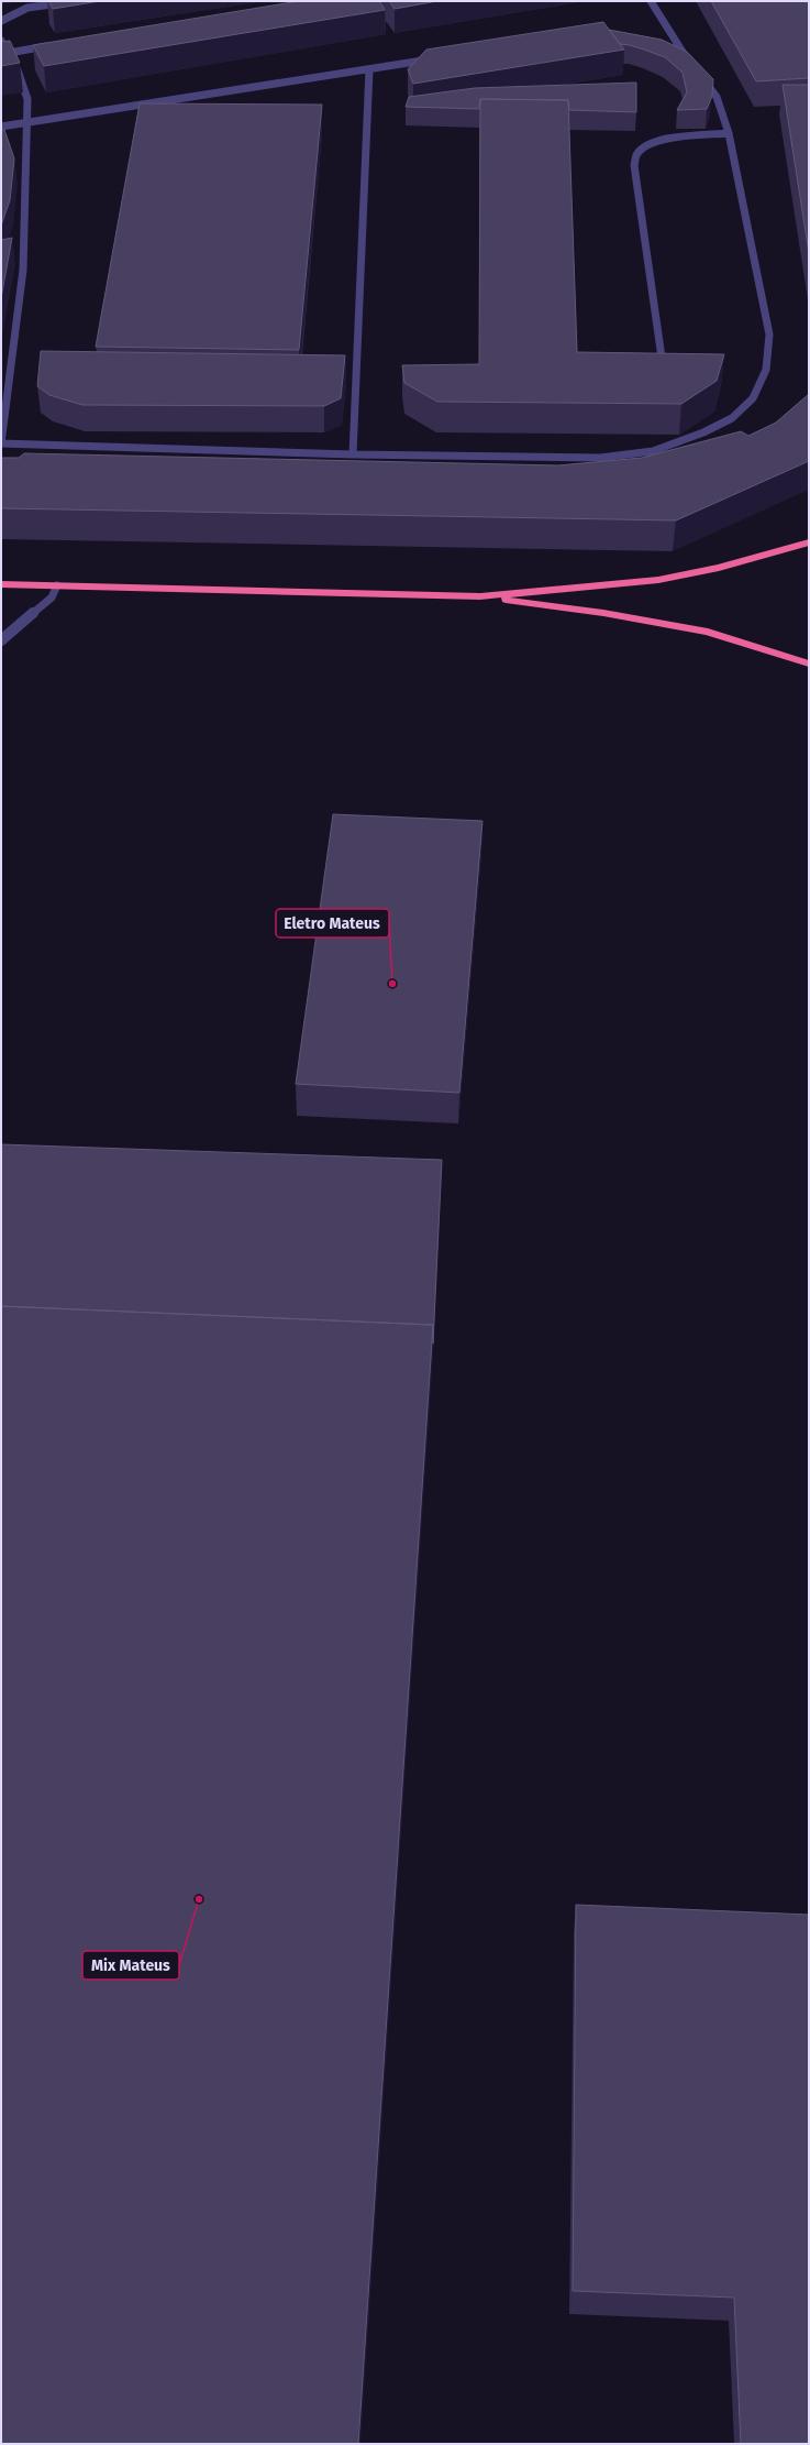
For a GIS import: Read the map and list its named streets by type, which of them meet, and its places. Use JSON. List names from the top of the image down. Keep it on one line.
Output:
{"places":["Eletro Mateus","Mix Mateus"]}
